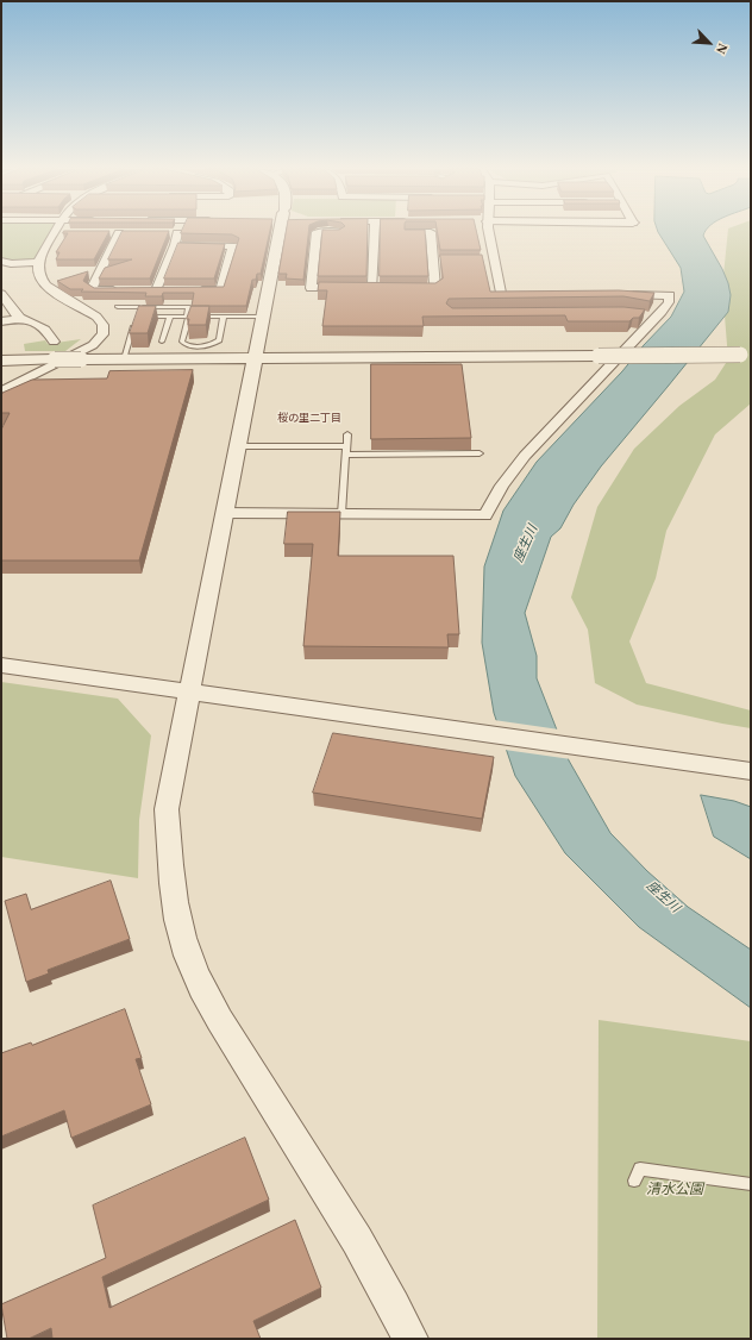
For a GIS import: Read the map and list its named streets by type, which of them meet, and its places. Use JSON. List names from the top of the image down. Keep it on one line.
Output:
{"districts":["桜の里二丁目"],"water":["座生川"],"parks":["清水公園"],"north":"bottom right"}
